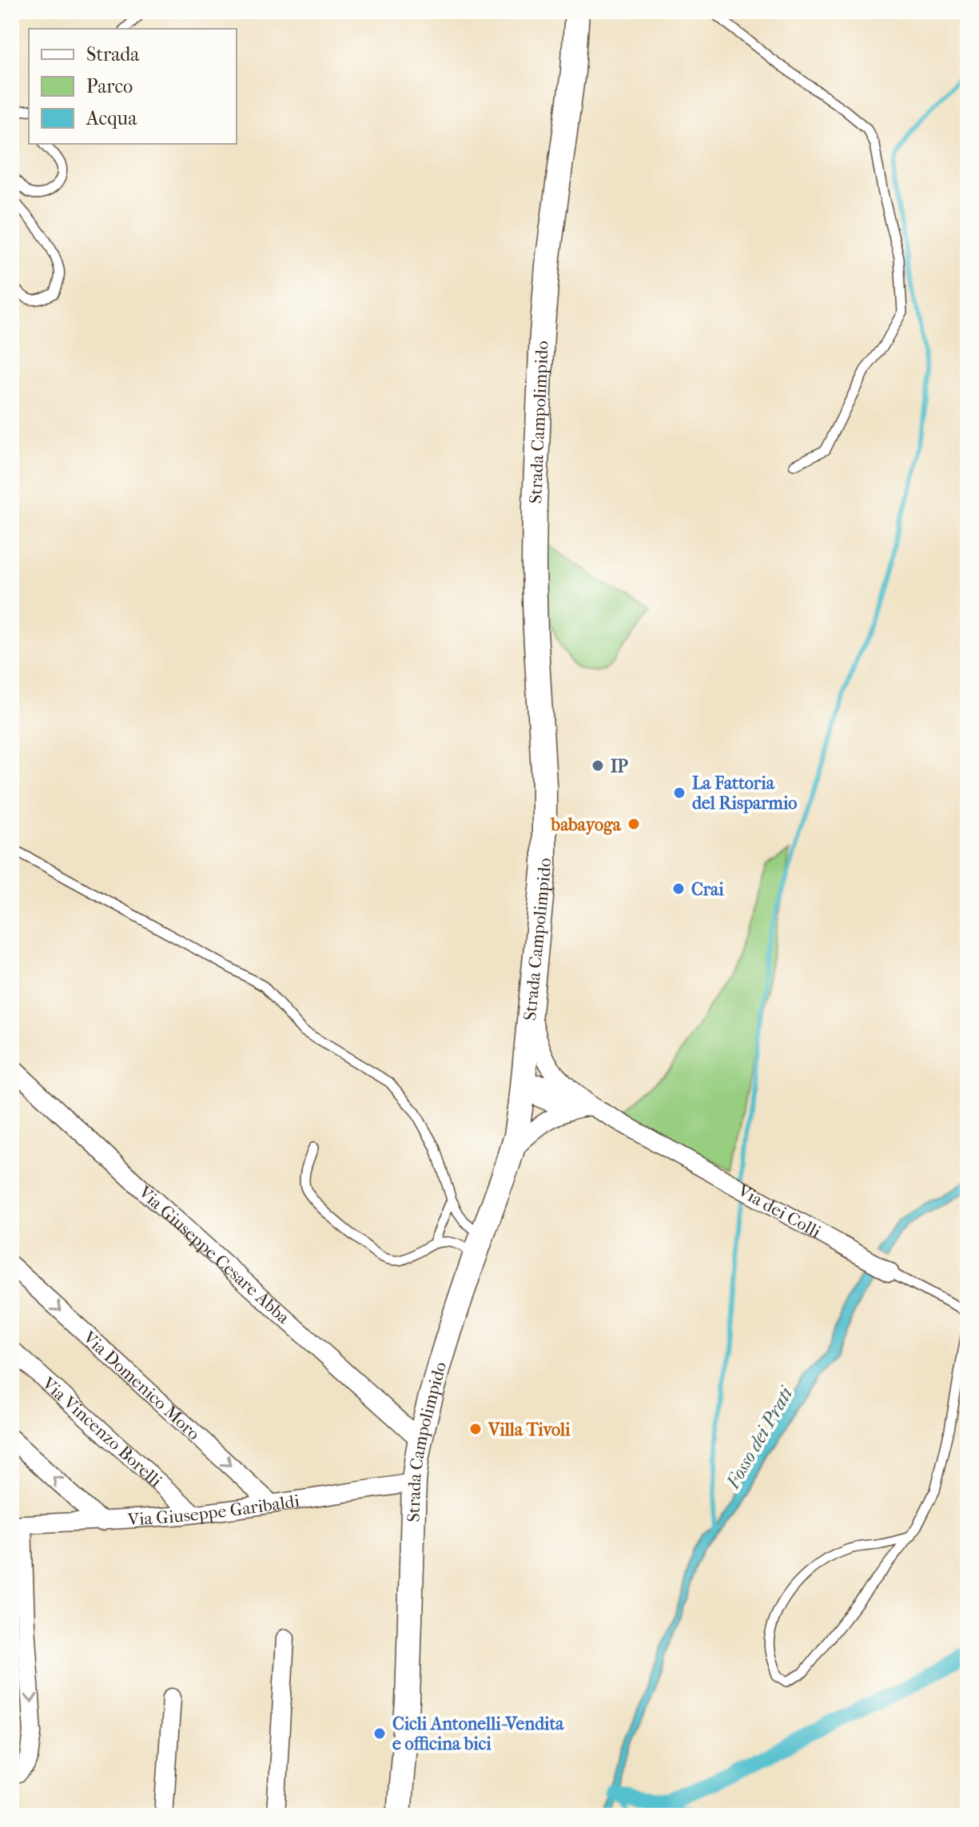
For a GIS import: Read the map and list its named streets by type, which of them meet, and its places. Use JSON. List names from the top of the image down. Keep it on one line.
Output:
{"streets":{"street":["Strada Campolimpido","Via dei Colli","Via Giuseppe Cesare Abba","Via Domenico Moro","Via Vincenzo Borelli","Via Giuseppe Garibaldi"]},"crossings":[["Strada Campolimpido","Via dei Colli"],["Strada Campolimpido","Via Giuseppe Cesare Abba"],["Strada Campolimpido","Via Giuseppe Garibaldi"],["Via Domenico Moro","Via Giuseppe Garibaldi"],["Via Vincenzo Borelli","Via Giuseppe Garibaldi"]],"water":["Fosso dei Prati"],"places":["IP","La Fattoria del Risparmio","babayoga","Crai","Villa Tivoli","Cicli Antonelli-Vendita e officina bici"],"legend":["Strada","Parco","Acqua"]}
